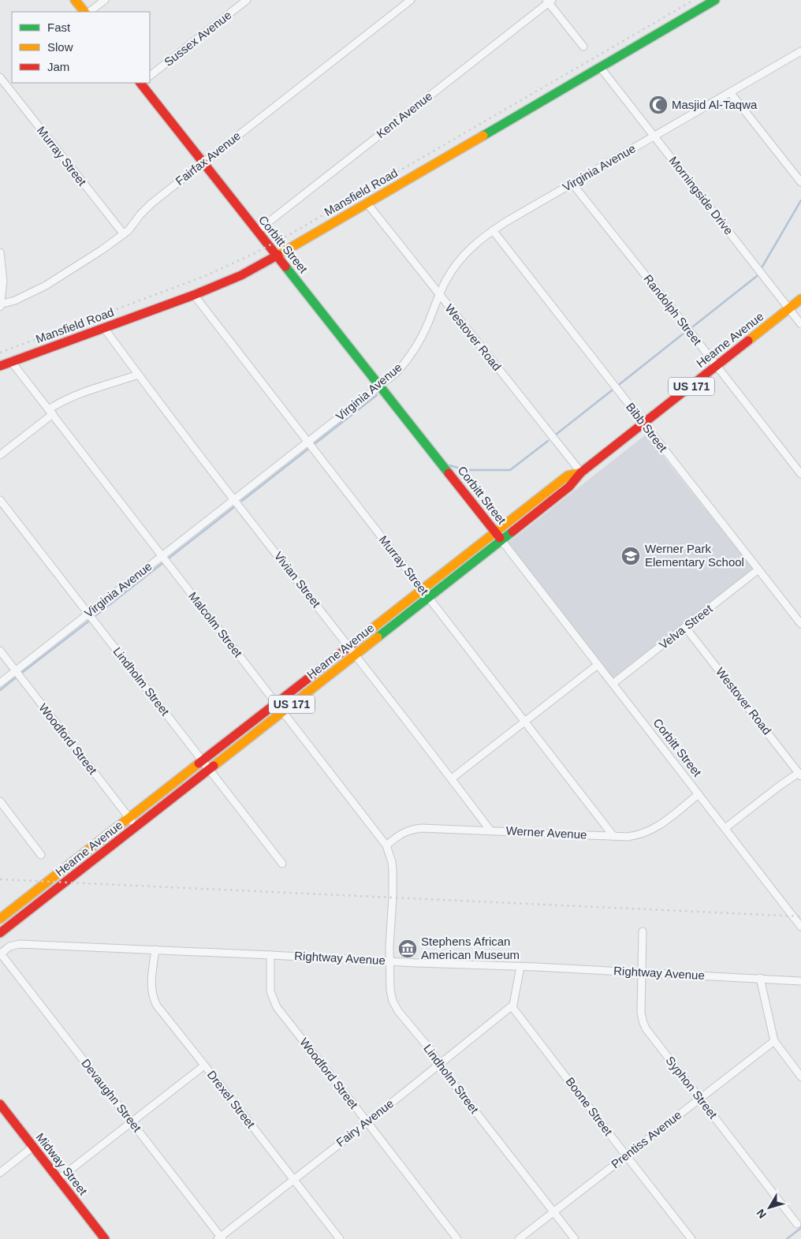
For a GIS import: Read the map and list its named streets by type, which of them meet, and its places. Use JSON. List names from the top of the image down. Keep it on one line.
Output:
{"streets":{"main road":["Mansfield Road","Corbitt Street","Hearne Avenue","US 171","Midway Street"],"street":["Sussex Avenue","Kent Avenue","Murray Street","Fairfax Avenue","Virginia Avenue","Morningside Drive","Randolph Street","Westover Road","Bibb Street","Vivian Street","Malcolm Street","Velva Street","Lindholm Street","Woodford Street","Werner Avenue","Rightway Avenue","Syphon Street","Devaughn Street","Drexel Street","Boone Street","Fairy Avenue","Prentiss Avenue"]},"crossings":[["Kent Avenue","Corbitt Street"],["Murray Street","Fairfax Avenue"],["Murray Street","Virginia Avenue"],["Murray Street","Mansfield Road"],["Murray Street","Hearne Avenue"],["Murray Street","Werner Avenue"],["Fairfax Avenue","Corbitt Street"],["Virginia Avenue","Morningside Drive"],["Virginia Avenue","Corbitt Street"],["Virginia Avenue","Randolph Street"],["Virginia Avenue","Westover Road"],["Virginia Avenue","Bibb Street"],["Virginia Avenue","Vivian Street"],["Virginia Avenue","Malcolm Street"],["Virginia Avenue","Lindholm Street"],["Virginia Avenue","Woodford Street"],["Mansfield Road","Morningside Drive"],["Mansfield Road","Corbitt Street"],["Mansfield Road","Westover Road"],["Mansfield Road","Vivian Street"],["Mansfield Road","Malcolm Street"],["Morningside Drive","Hearne Avenue"],["Corbitt Street","Hearne Avenue"],["Corbitt Street","Velva Street"],["Corbitt Street","Werner Avenue"],["Randolph Street","Hearne Avenue"],["Westover Road","Hearne Avenue"],["Westover Road","Velva Street"],["Hearne Avenue","Bibb Street"],["Hearne Avenue","Vivian Street"],["Hearne Avenue","Malcolm Street"],["Hearne Avenue","Lindholm Street"],["Hearne Avenue","Woodford Street"],["Bibb Street","Velva Street"],["Vivian Street","Werner Avenue"],["Malcolm Street","Lindholm Street"],["Malcolm Street","Werner Avenue"],["Lindholm Street","Rightway Avenue"],["Lindholm Street","Fairy Avenue"],["Lindholm Street","Prentiss Avenue"],["Woodford Street","Rightway Avenue"],["Woodford Street","Fairy Avenue"],["Rightway Avenue","Syphon Street"],["Rightway Avenue","Devaughn Street"],["Rightway Avenue","Drexel Street"],["Syphon Street","Prentiss Avenue"],["Devaughn Street","Fairy Avenue"],["Drexel Street","Fairy Avenue"],["Boone Street","Fairy Avenue"],["Boone Street","Prentiss Avenue"]],"places":{"mosque":["Masjid Al-Taqwa"],"school or university":["Werner Park Elementary School"],"museum":["Stephens African American Museum"]},"legend":["Fast","Slow","Jam"],"north":"bottom left"}
